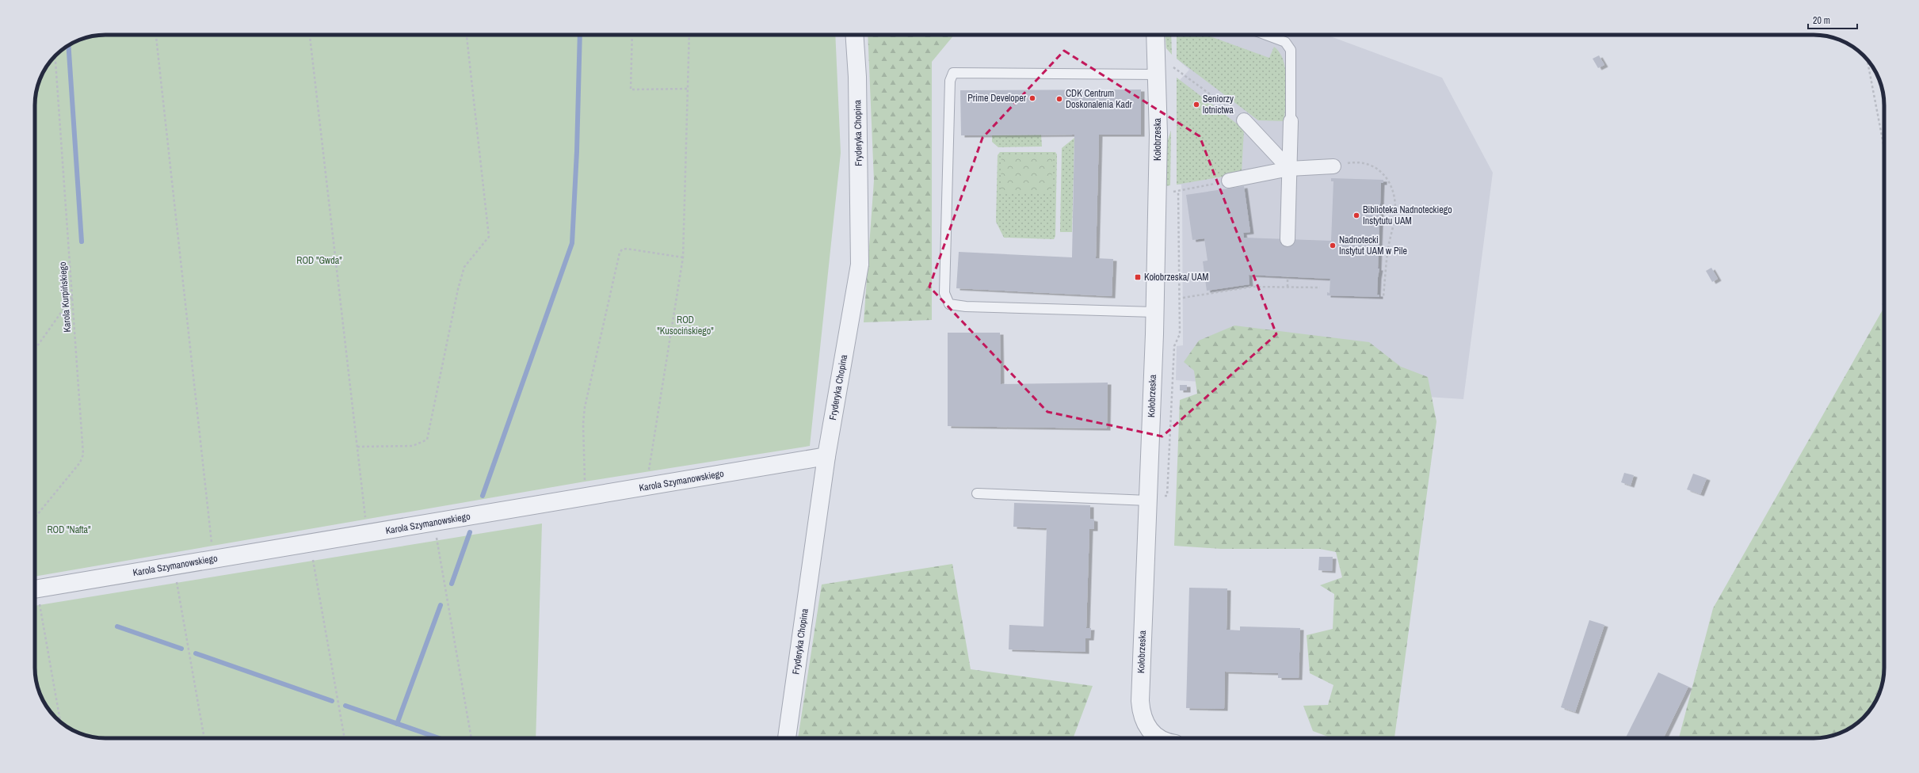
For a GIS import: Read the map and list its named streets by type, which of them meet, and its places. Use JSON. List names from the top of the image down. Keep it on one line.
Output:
{"streets":{"street":["Fryderyka Chopina","Kołobrzeska","Karola Szymanowskiego"],"path":["Karola Kurpińskiego"]},"crossings":[["Fryderyka Chopina","Karola Szymanowskiego"]],"parks":["ROD \"Gwda\"","ROD \"Kusocińskiego\"","ROD \"Nafta\""],"places":{"other":["Prime Developer","CDK Centrum Doskonalenia Kadr","Seniorzy lotnictwa","Biblioteka Nadnoteckiego Instytutu UAM","Nadnotecki Instytut UAM w Pile"],"transit":["Kołobrzeska/ UAM"]},"scale_bar":"20 m"}
